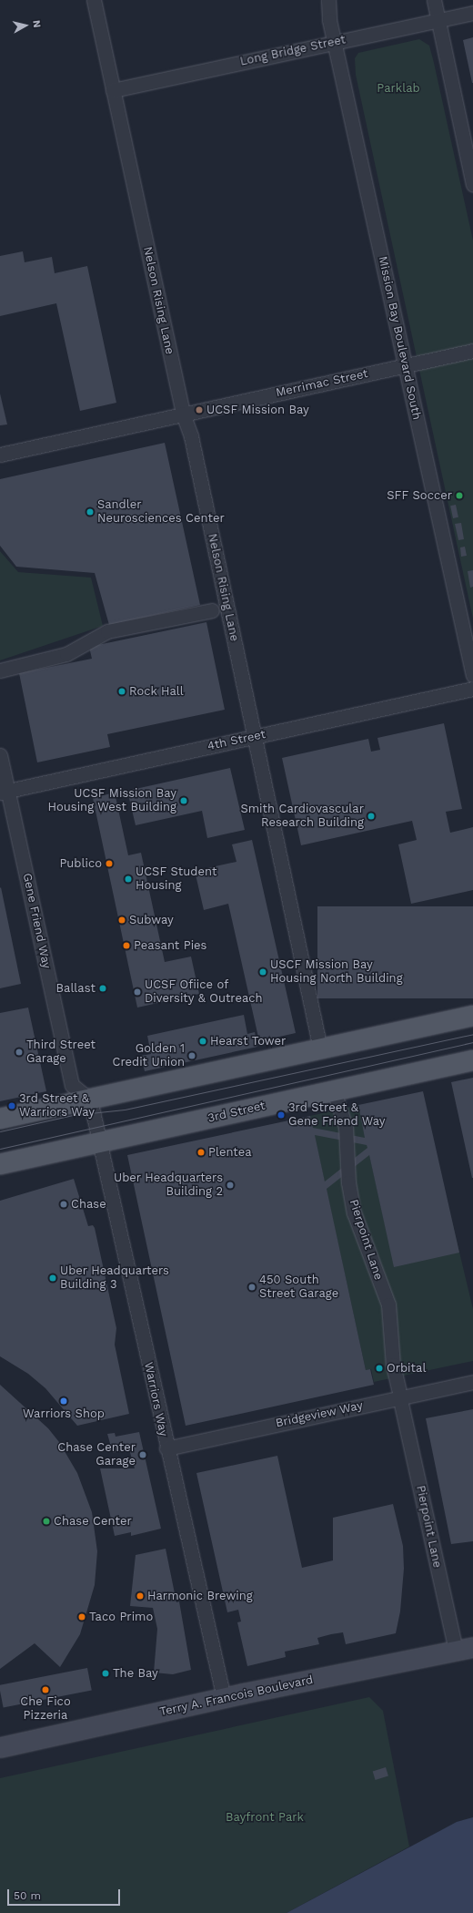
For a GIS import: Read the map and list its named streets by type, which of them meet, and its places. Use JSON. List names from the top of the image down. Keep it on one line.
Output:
{"streets":{"main road":["3rd Street"],"street":["Long Bridge Street","Nelson Rising Lane","Mission Bay Boulevard South","Merrimac Street","4th Street","Gene Friend Way","Pierpoint Lane","Warriors Way","Bridgeview Way","Terry A. Francois Boulevard"]},"crossings":[["Long Bridge Street","Nelson Rising Lane"],["Long Bridge Street","Mission Bay Boulevard South"],["Nelson Rising Lane","Merrimac Street"],["Nelson Rising Lane","4th Street"],["Mission Bay Boulevard South","Merrimac Street"],["4th Street","Gene Friend Way"],["Gene Friend Way","Warriors Way"],["3rd Street","Pierpoint Lane"],["3rd Street","Warriors Way"],["Pierpoint Lane","Terry A. Francois Boulevard"],["Warriors Way","Bridgeview Way"],["Warriors Way","Terry A. Francois Boulevard"]],"parks":["Parklab","Bayfront Park"],"places":["UCSF Mission Bay","SFF Soccer","Sandler Neurosciences Center","Rock Hall","UCSF Mission Bay Housing West Building","Smith Cardiovascular Research Building","Publico","UCSF Student Housing","Subway","Peasant Pies","USCF Mission Bay Housing North Building","Ballast","UCSF Ofiice of Diversity & Outreach","Hearst Tower","Third Street Garage","Golden 1 Credit Union","3rd Street & Warriors Way","3rd Street & Gene Friend Way","Plentea","Uber Headquarters Building 2","Chase","Uber Headquarters Building 3","450 South Street Garage","Orbital","Warriors Shop","Chase Center Garage","Chase Center","Harmonic Brewing","Taco Primo","The Bay","Che Fico Pizzeria"],"scale_bar":"50 m","north":"right"}
